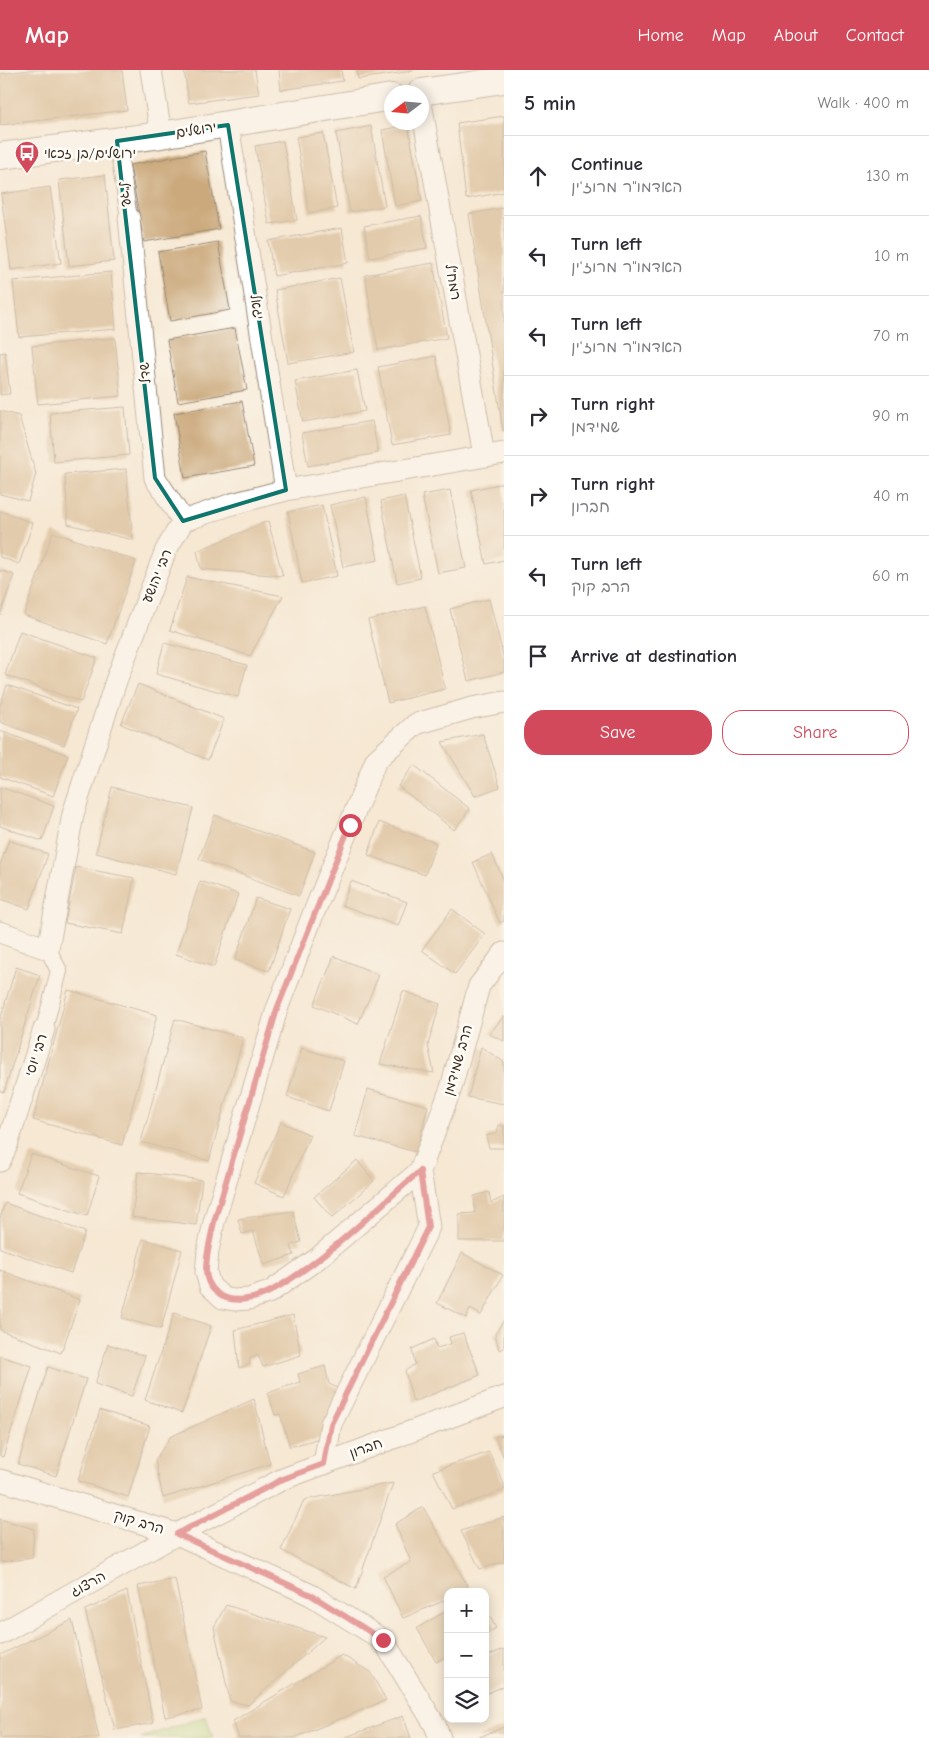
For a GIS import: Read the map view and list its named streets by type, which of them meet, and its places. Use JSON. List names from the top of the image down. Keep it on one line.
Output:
{"streets":{"street":["ירושלים","שד\"ל","רמח\"ל","יגאל","שדל","רבי יהושע","רבי יוסי","הרב שמידמן","חברון","הרב קוק","הרצוג"]},"crossings":[["ירושלים","שד\"ל"],["ירושלים","יגאל"],["שד\"ל","שדל"],["שדל","רבי יהושע"],["רבי יהושע","רבי יוסי"],["חברון","הרב קוק"],["חברון","הרצוג"],["הרב קוק","הרצוג"]],"places":{"bus stop":["ירושלים/בן זכאי"]},"north":"left","page":{"header":"Map","nav":["Home","Map","About","Contact"],"heading":["5 min","Walk · 400 m"],"list":[["Continue","האדמו\"ר מרוז'ין","130 m"],["Turn left","האדמו\"ר מרוז'ין","10 m"],["Turn left","האדמו\"ר מרוז'ין","70 m"],["Turn right","שמידמן","90 m"],["Turn right","חברון","40 m"],["Turn left","הרב קוק","60 m"],"Arrive at destination"],"buttons":["Save","Share"],"map_buttons":["+","−"]}}
